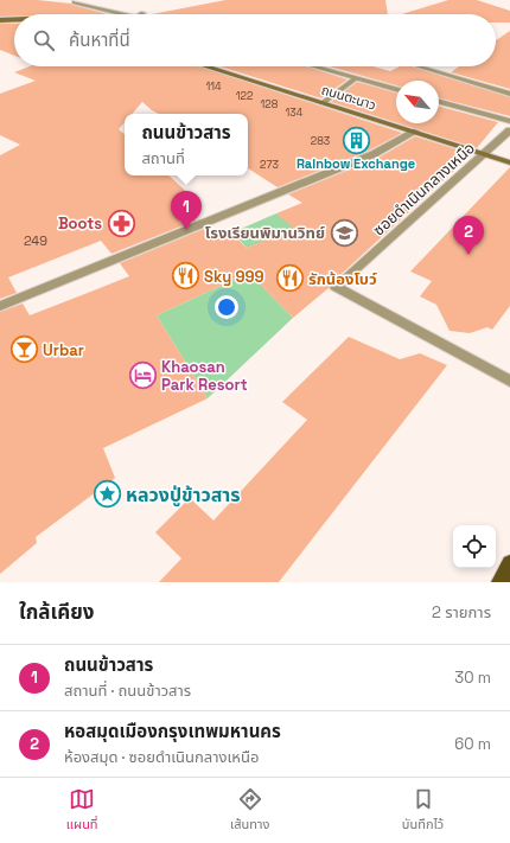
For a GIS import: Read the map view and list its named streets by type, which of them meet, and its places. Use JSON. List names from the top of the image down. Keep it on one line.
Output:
{"streets":{"street":["ถนนตะนาว","ซอยดำเนินกลางเหนือ"]},"crossings":[["ถนนตะนาว","ซอยดำเนินกลางเหนือ"]],"places":{"building":["Rainbow Exchange"],"pharmacy":["Boots"],"school or university":["โรงเรียนพิมานวิทย์"],"restaurant":["Sky 999","รักน้องโบว์"],"bar":["Urbar"],"hotel":["Khaosan Park Resort"],"place":["หลวงปู่ข้าวสาร"]},"house_numbers":["114","122","128","134","283","273","249"],"north":"top left","page":{"search":"ค้นหาที่นี่","popup":["ถนนข้าวสาร","สถานที่"],"pins":["1","2"],"heading":["ใกล้เคียง","2 รายการ"],"list":[{"mark":"1","name":"ถนนข้าวสาร","note":"สถานที่ · ถนนข้าวสาร","value":"30 m"},{"mark":"2","name":"หอสมุดเมืองกรุงเทพมหานคร","note":"ห้องสมุด · ซอยดำเนินกลางเหนือ","value":"60 m"}],"nav":["แผนที่","เส้นทาง","บันทึกไว้"]}}
